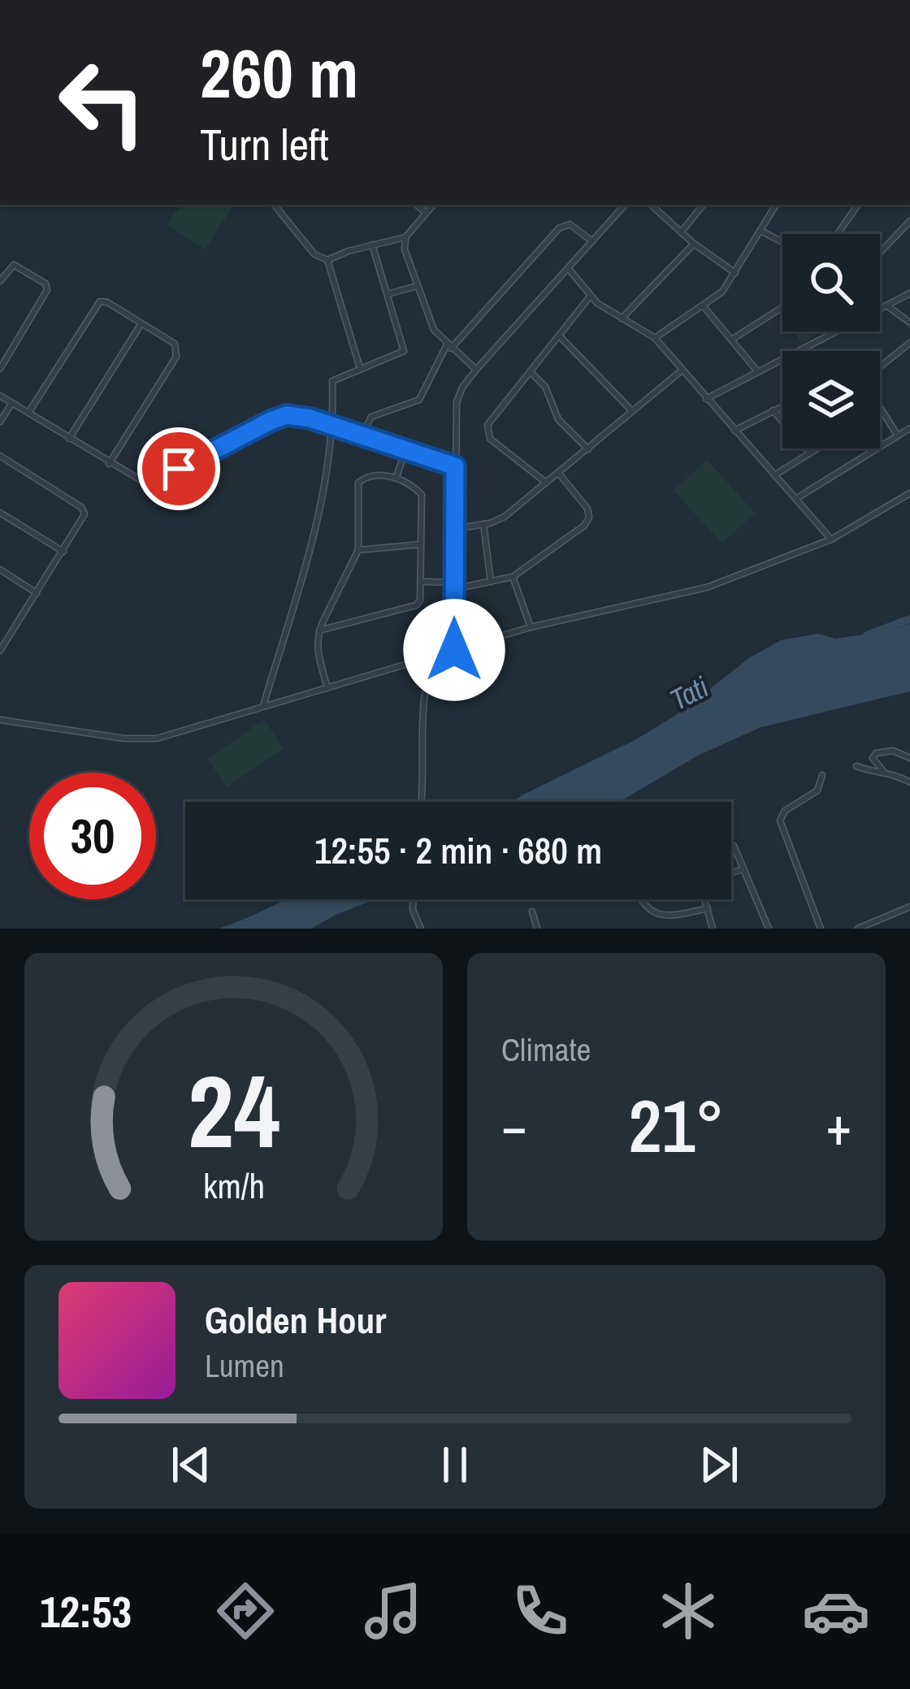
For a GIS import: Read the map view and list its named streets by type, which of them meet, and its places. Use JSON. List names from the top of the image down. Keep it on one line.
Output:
{"water":["Tati"],"page":{"turn":["260 m","Turn left"],"limit":"30","trip":"12:55 · 2 min · 680 m","tile":"Climate","heat":["−","21°","+"],"song":["Golden Hour","Lumen"],"tabs":"12:53","gauge":["24","km/h"]}}
